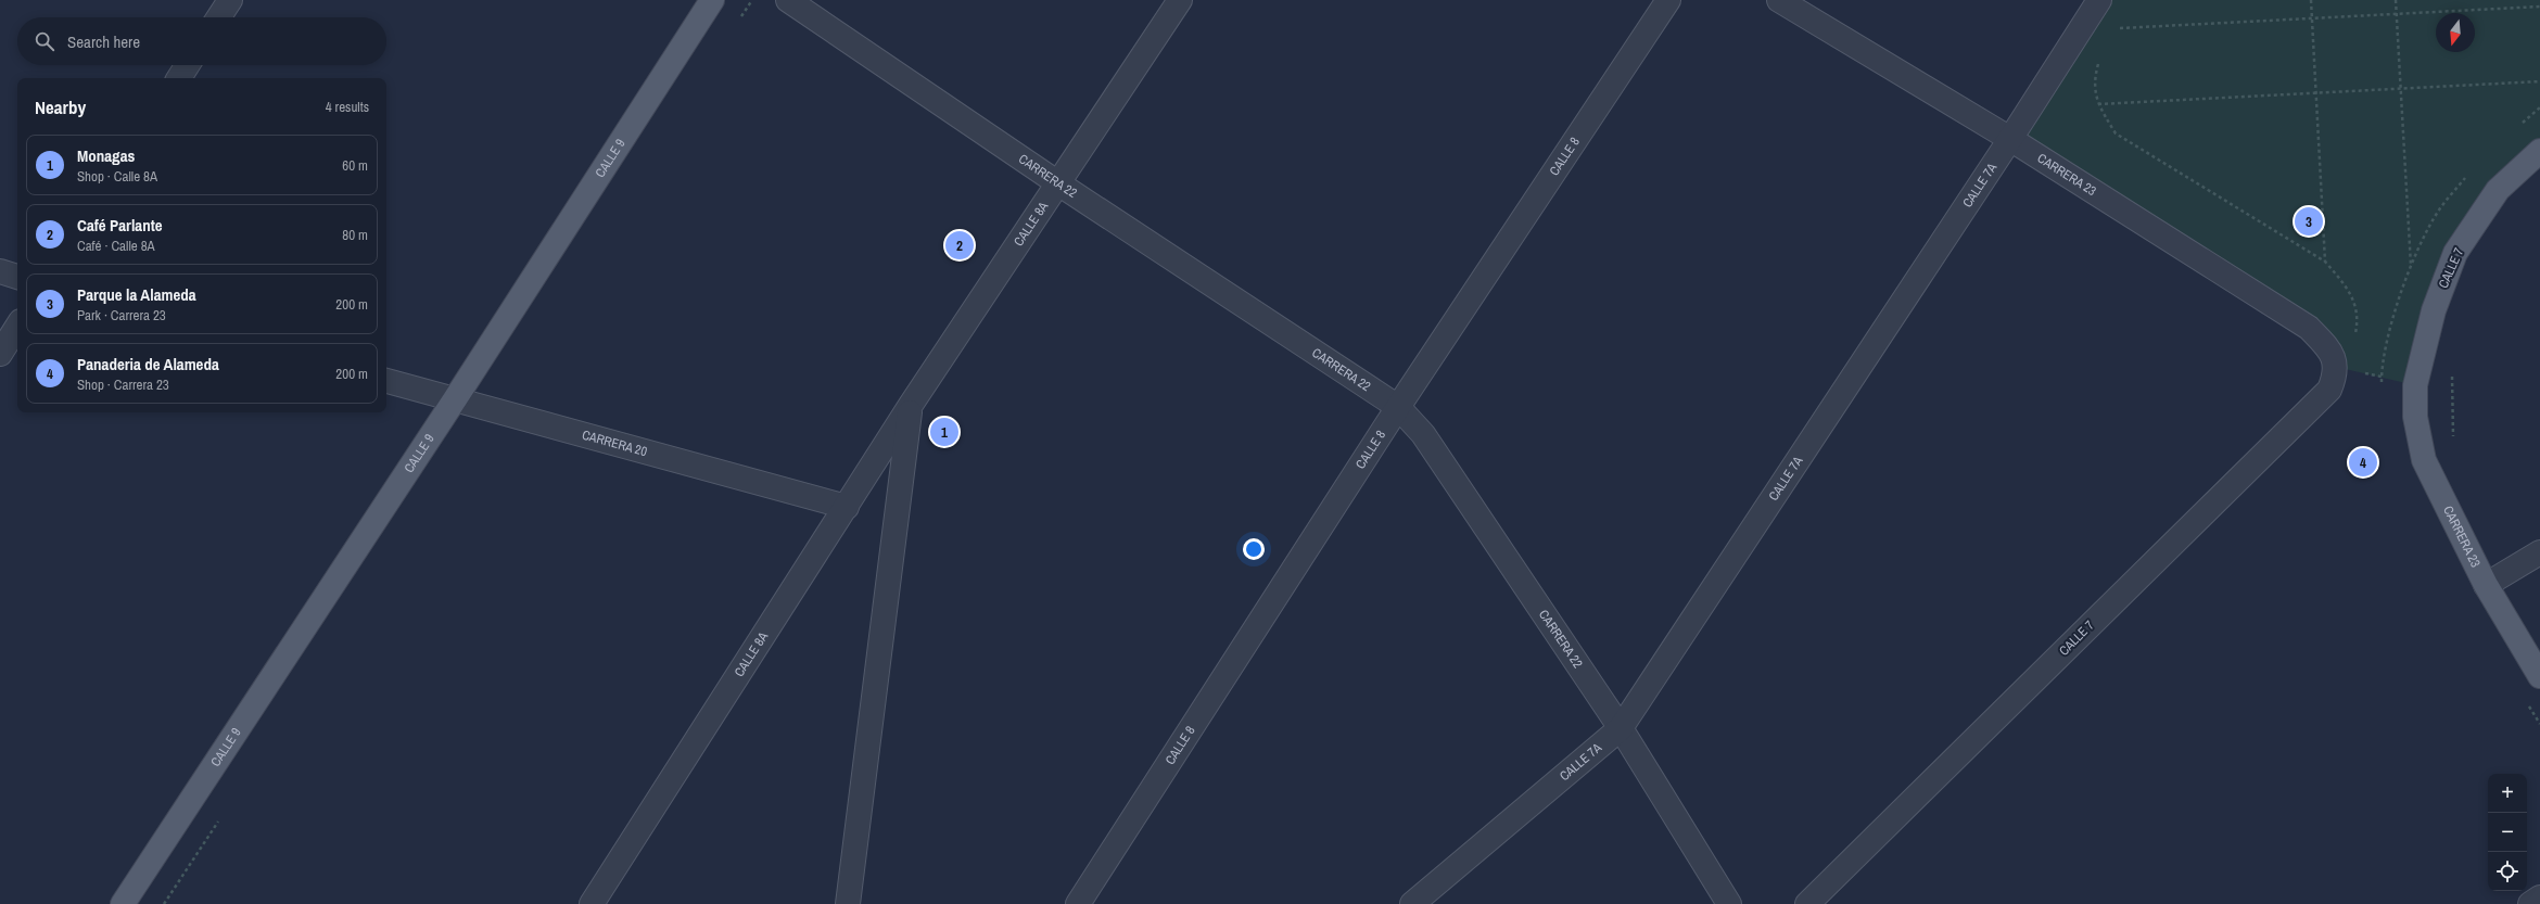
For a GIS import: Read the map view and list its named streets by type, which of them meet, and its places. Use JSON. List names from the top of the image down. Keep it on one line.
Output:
{"streets":{"main road":["CALLE 9","CARRERA 23","CALLE 7"],"street":["CALLE 8","CARRERA 22","CALLE 7A","CALLE 8A","CARRERA 20"]},"crossings":[["CALLE 8","CARRERA 22"],["CALLE 9","CARRERA 20"],["CARRERA 23","CALLE 7A"],["CARRERA 23","CALLE 7"],["CARRERA 22","CALLE 7A"],["CARRERA 22","CALLE 8A"],["CALLE 8A","CARRERA 20"]],"north":"bottom","page":{"search":"Search here","heading":["Nearby","4 results"],"list":[{"mark":"1","name":"Monagas","note":"Shop · Calle 8A","value":"60 m"},{"mark":"2","name":"Café Parlante","note":"Café · Calle 8A","value":"80 m"},{"mark":"3","name":"Parque la Alameda","note":"Park · Carrera 23","value":"200 m"},{"mark":"4","name":"Panaderia de Alameda","note":"Shop · Carrera 23","value":"200 m"}],"pins":["3","2","1","4"],"map_buttons":["+","−"]}}
